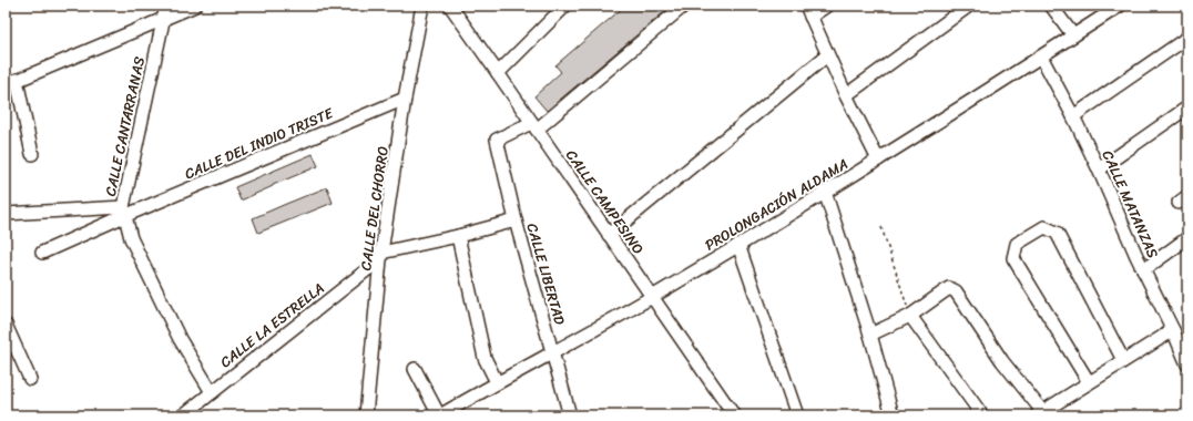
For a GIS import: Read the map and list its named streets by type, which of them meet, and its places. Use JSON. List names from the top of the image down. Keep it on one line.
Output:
{"streets":{"street":["CALLE CANTARRANAS","CALLE DEL INDIO TRISTE","CALLE CAMPESINO","PROLONGACIÓN ALDAMA","CALLE MATANZAS","CALLE DEL CHORRO","CALLE LIBERTAD","CALLE LA ESTRELLA"]},"crossings":[["CALLE CANTARRANAS","CALLE DEL INDIO TRISTE"],["CALLE CANTARRANAS","CALLE LA ESTRELLA"],["CALLE DEL INDIO TRISTE","CALLE DEL CHORRO"],["CALLE CAMPESINO","PROLONGACIÓN ALDAMA"],["CALLE CAMPESINO","CALLE LIBERTAD"],["PROLONGACIÓN ALDAMA","CALLE MATANZAS"],["PROLONGACIÓN ALDAMA","CALLE LIBERTAD"],["CALLE DEL CHORRO","CALLE LA ESTRELLA"],["CALLE LIBERTAD","CALLE LA ESTRELLA"]]}
